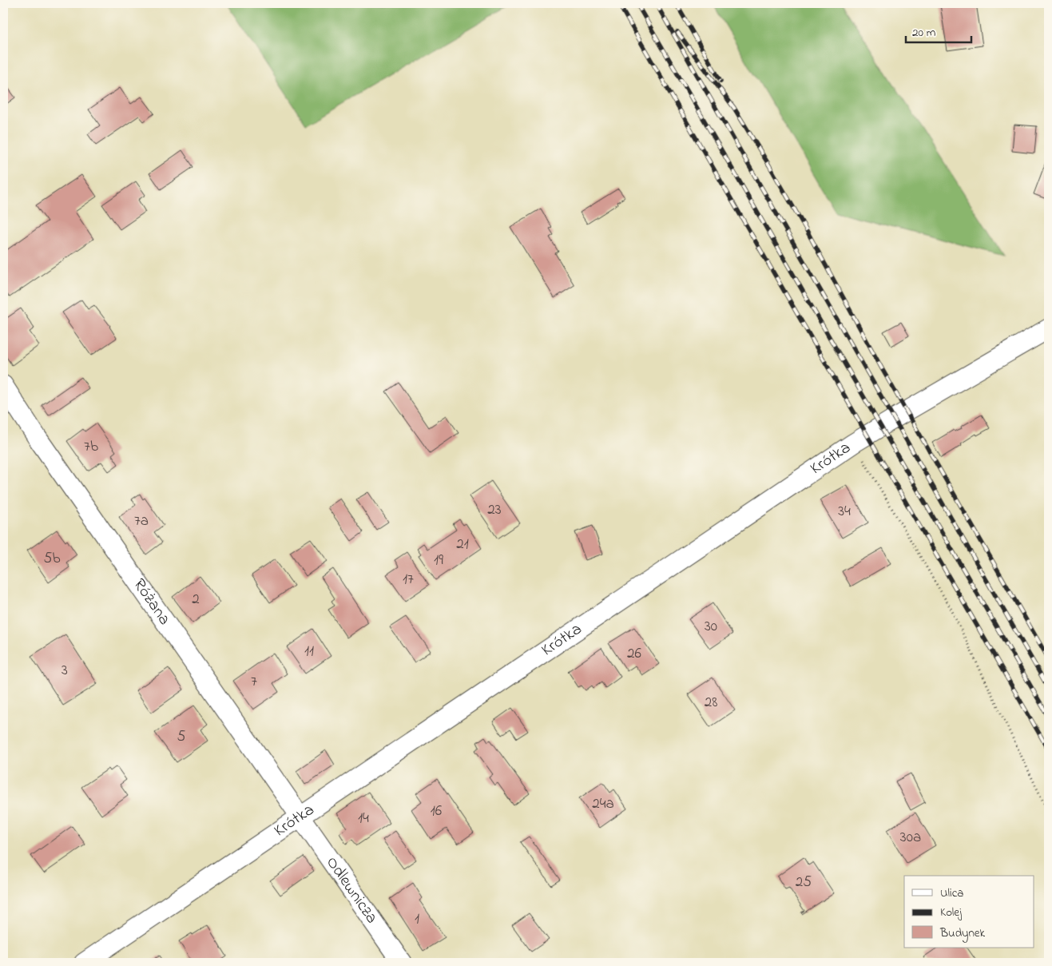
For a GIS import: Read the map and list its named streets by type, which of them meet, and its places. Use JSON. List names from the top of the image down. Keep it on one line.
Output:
{"streets":{"street":["Krótka","Różana","Odlewnicza"]},"crossings":[["Krótka","Różana"],["Krótka","Odlewnicza"],["Różana","Odlewnicza"]],"house_numbers":["7b","23","34","7a","21","5b","19","17","2","30","11","26","3","7","28","5","24a","16","14","30a","25","1"],"legend":["Ulica","Kolej","Budynek"],"scale_bar":"20 m"}
